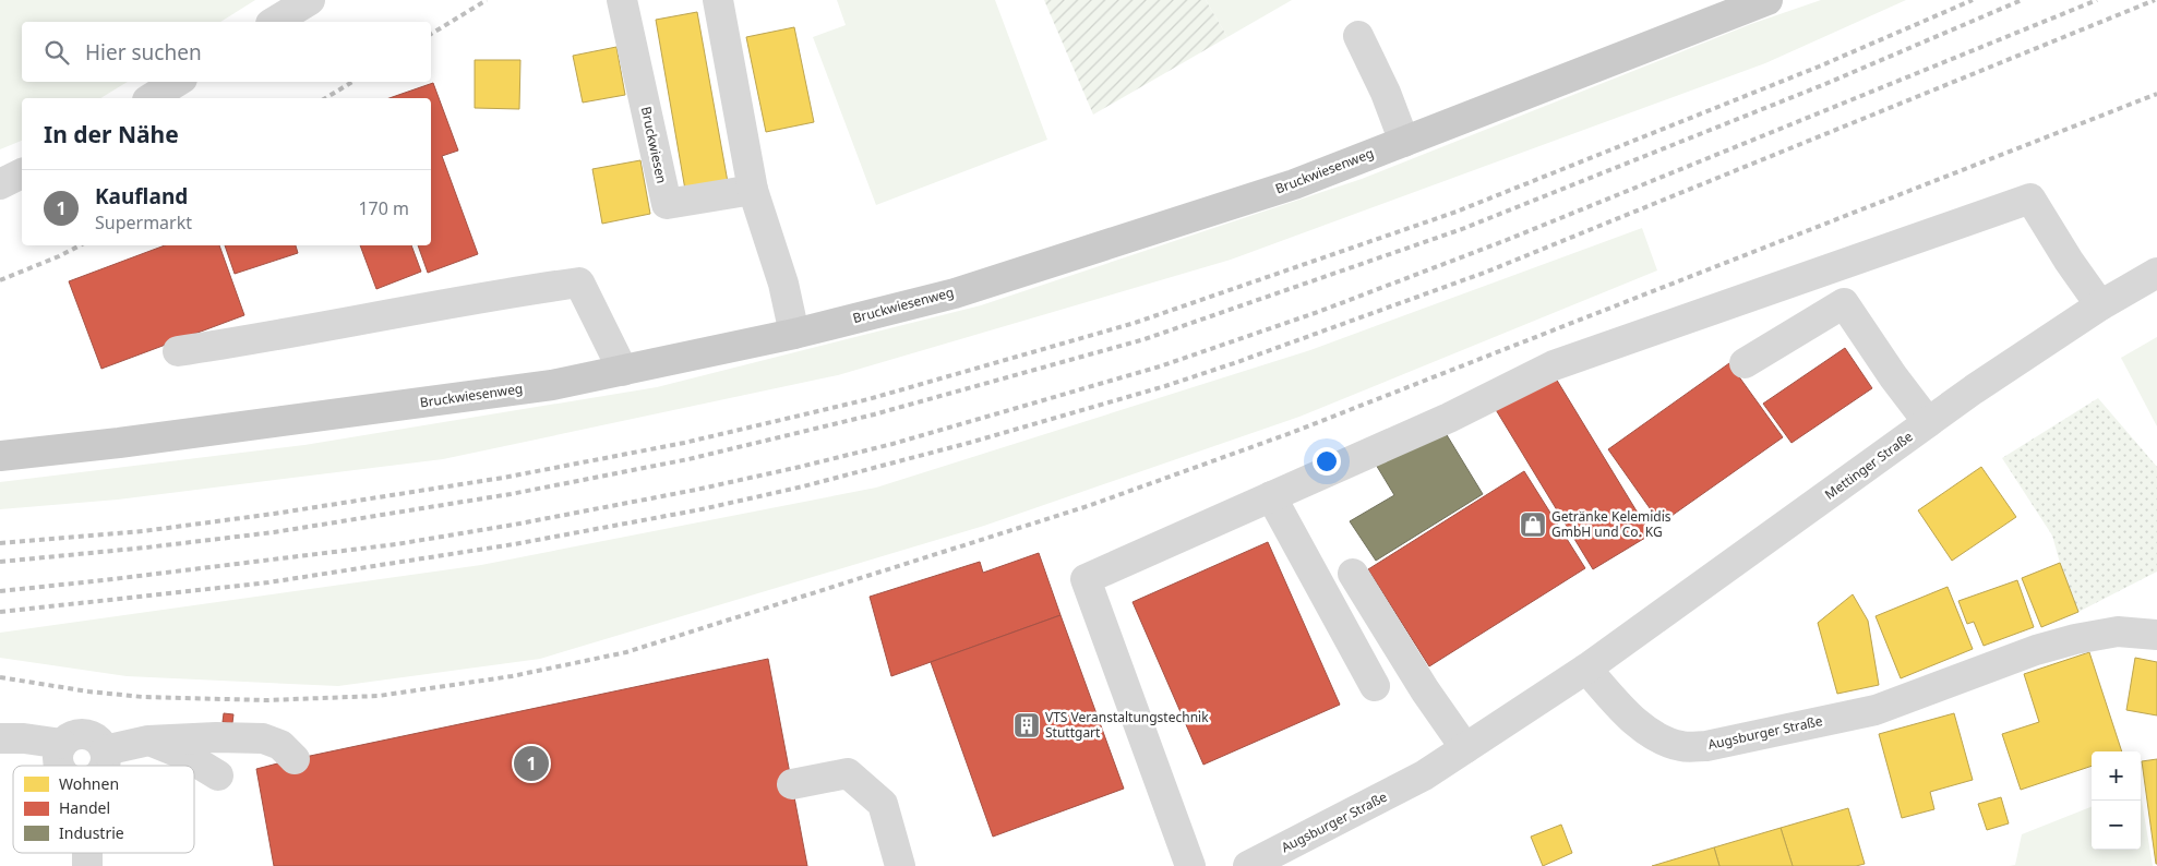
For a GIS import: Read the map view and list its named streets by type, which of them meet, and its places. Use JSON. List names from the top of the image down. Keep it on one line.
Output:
{"streets":{"main road":["Bruckwiesenweg"],"street":["Bruckwiesen","Mettinger Straße","Augsburger Straße"]},"crossings":[["Mettinger Straße","Augsburger Straße"]],"places":{"shop":["Getränke Kelemidis GmbH und Co. KG"],"building":["VTS Veranstaltungstechnik Stuttgart"]},"legend":["Wohnen","Handel","Industrie"],"page":{"search":"Hier suchen","heading":"In der Nähe","list":[{"mark":"1","name":"Kaufland","note":"Supermarkt","value":"170 m"}],"pins":"1","map_buttons":["+","−"]}}
